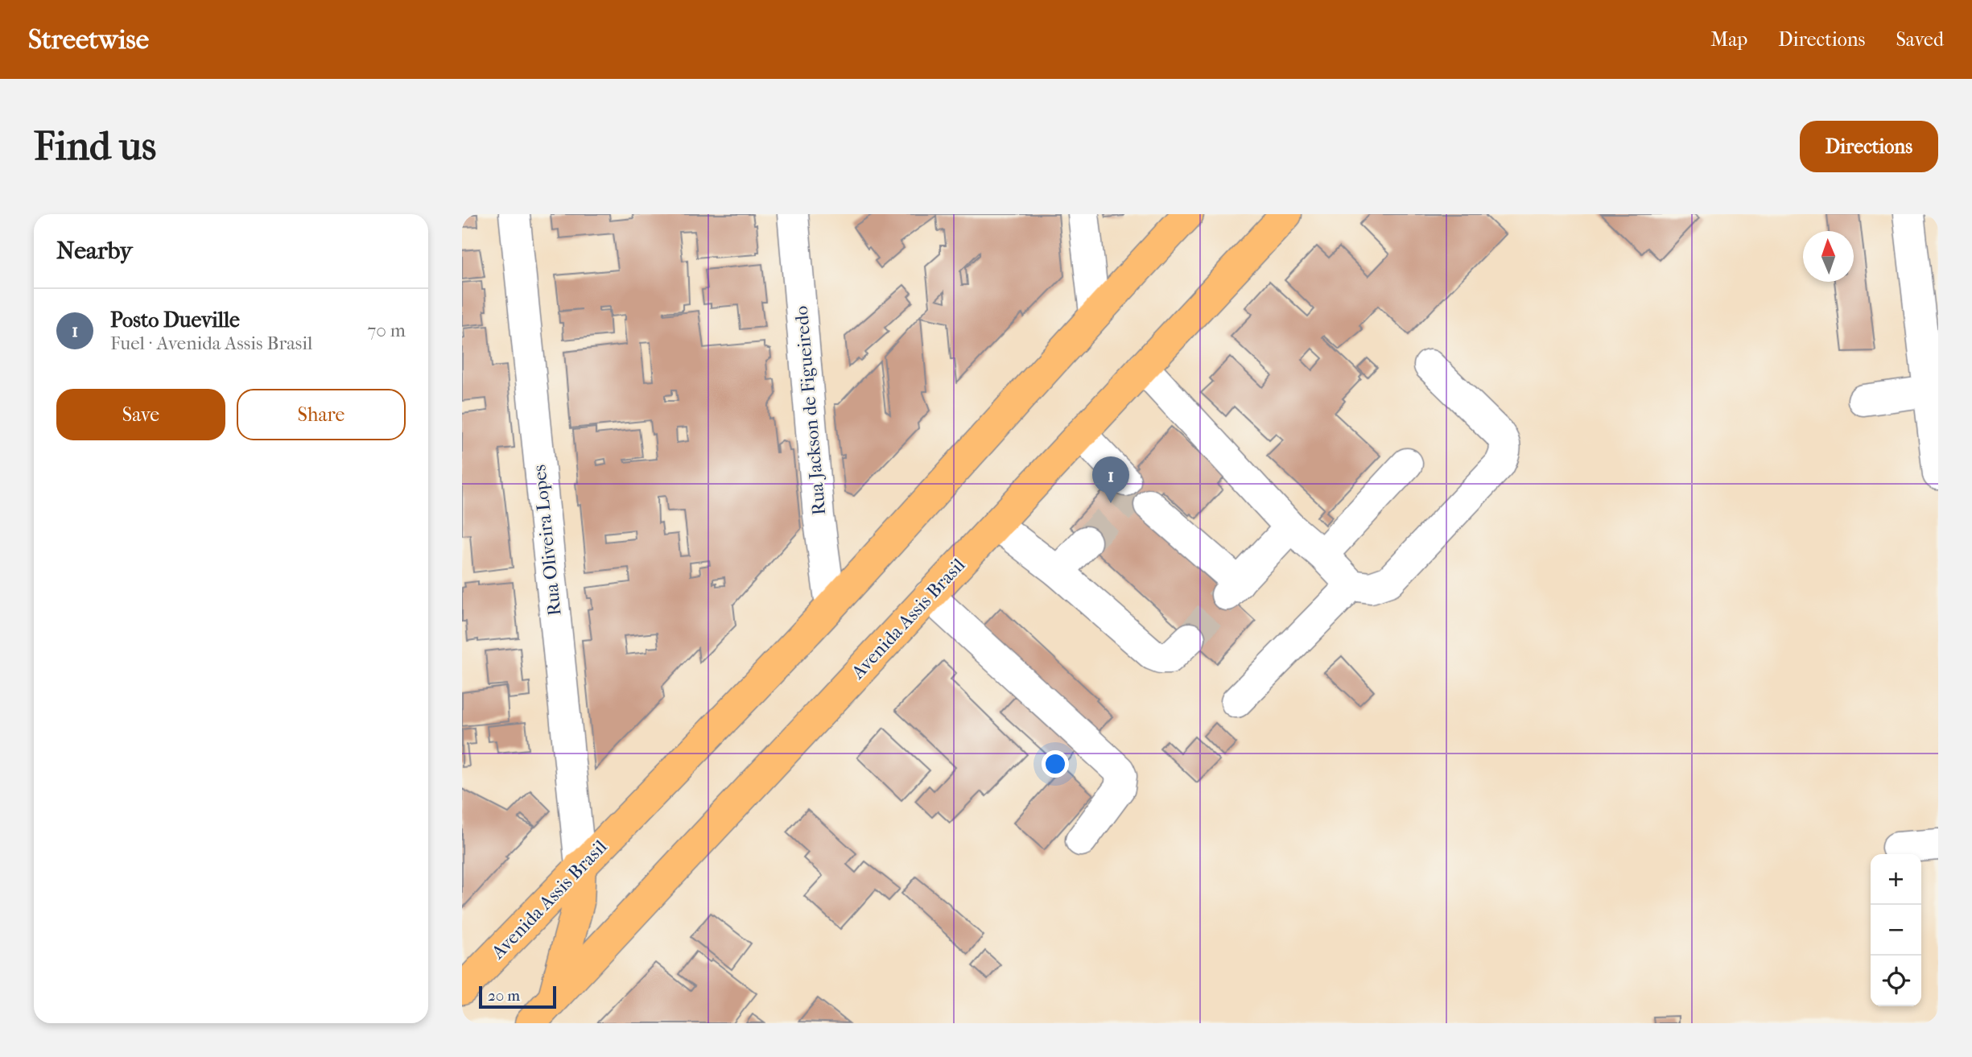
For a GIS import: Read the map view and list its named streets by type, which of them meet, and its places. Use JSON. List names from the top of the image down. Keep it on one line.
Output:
{"streets":{"main road":["Avenida Assis Brasil"],"street":["Rua Jackson de Figueiredo","Rua Oliveira Lopes"]},"crossings":[["Rua Jackson de Figueiredo","Avenida Assis Brasil"],["Rua Oliveira Lopes","Avenida Assis Brasil"]],"scale_bar":"20 m","north":"top","page":{"header":"Streetwise","nav":["Map","Directions","Saved"],"buttons":["Directions",["Save","Share"]],"title":"Find us","heading":"Nearby","list":[{"mark":"1","name":"Posto Dueville","note":"Fuel · Avenida Assis Brasil","value":"70 m"}],"pins":"1","map_buttons":["+","−"],"scale":"20 m"}}
